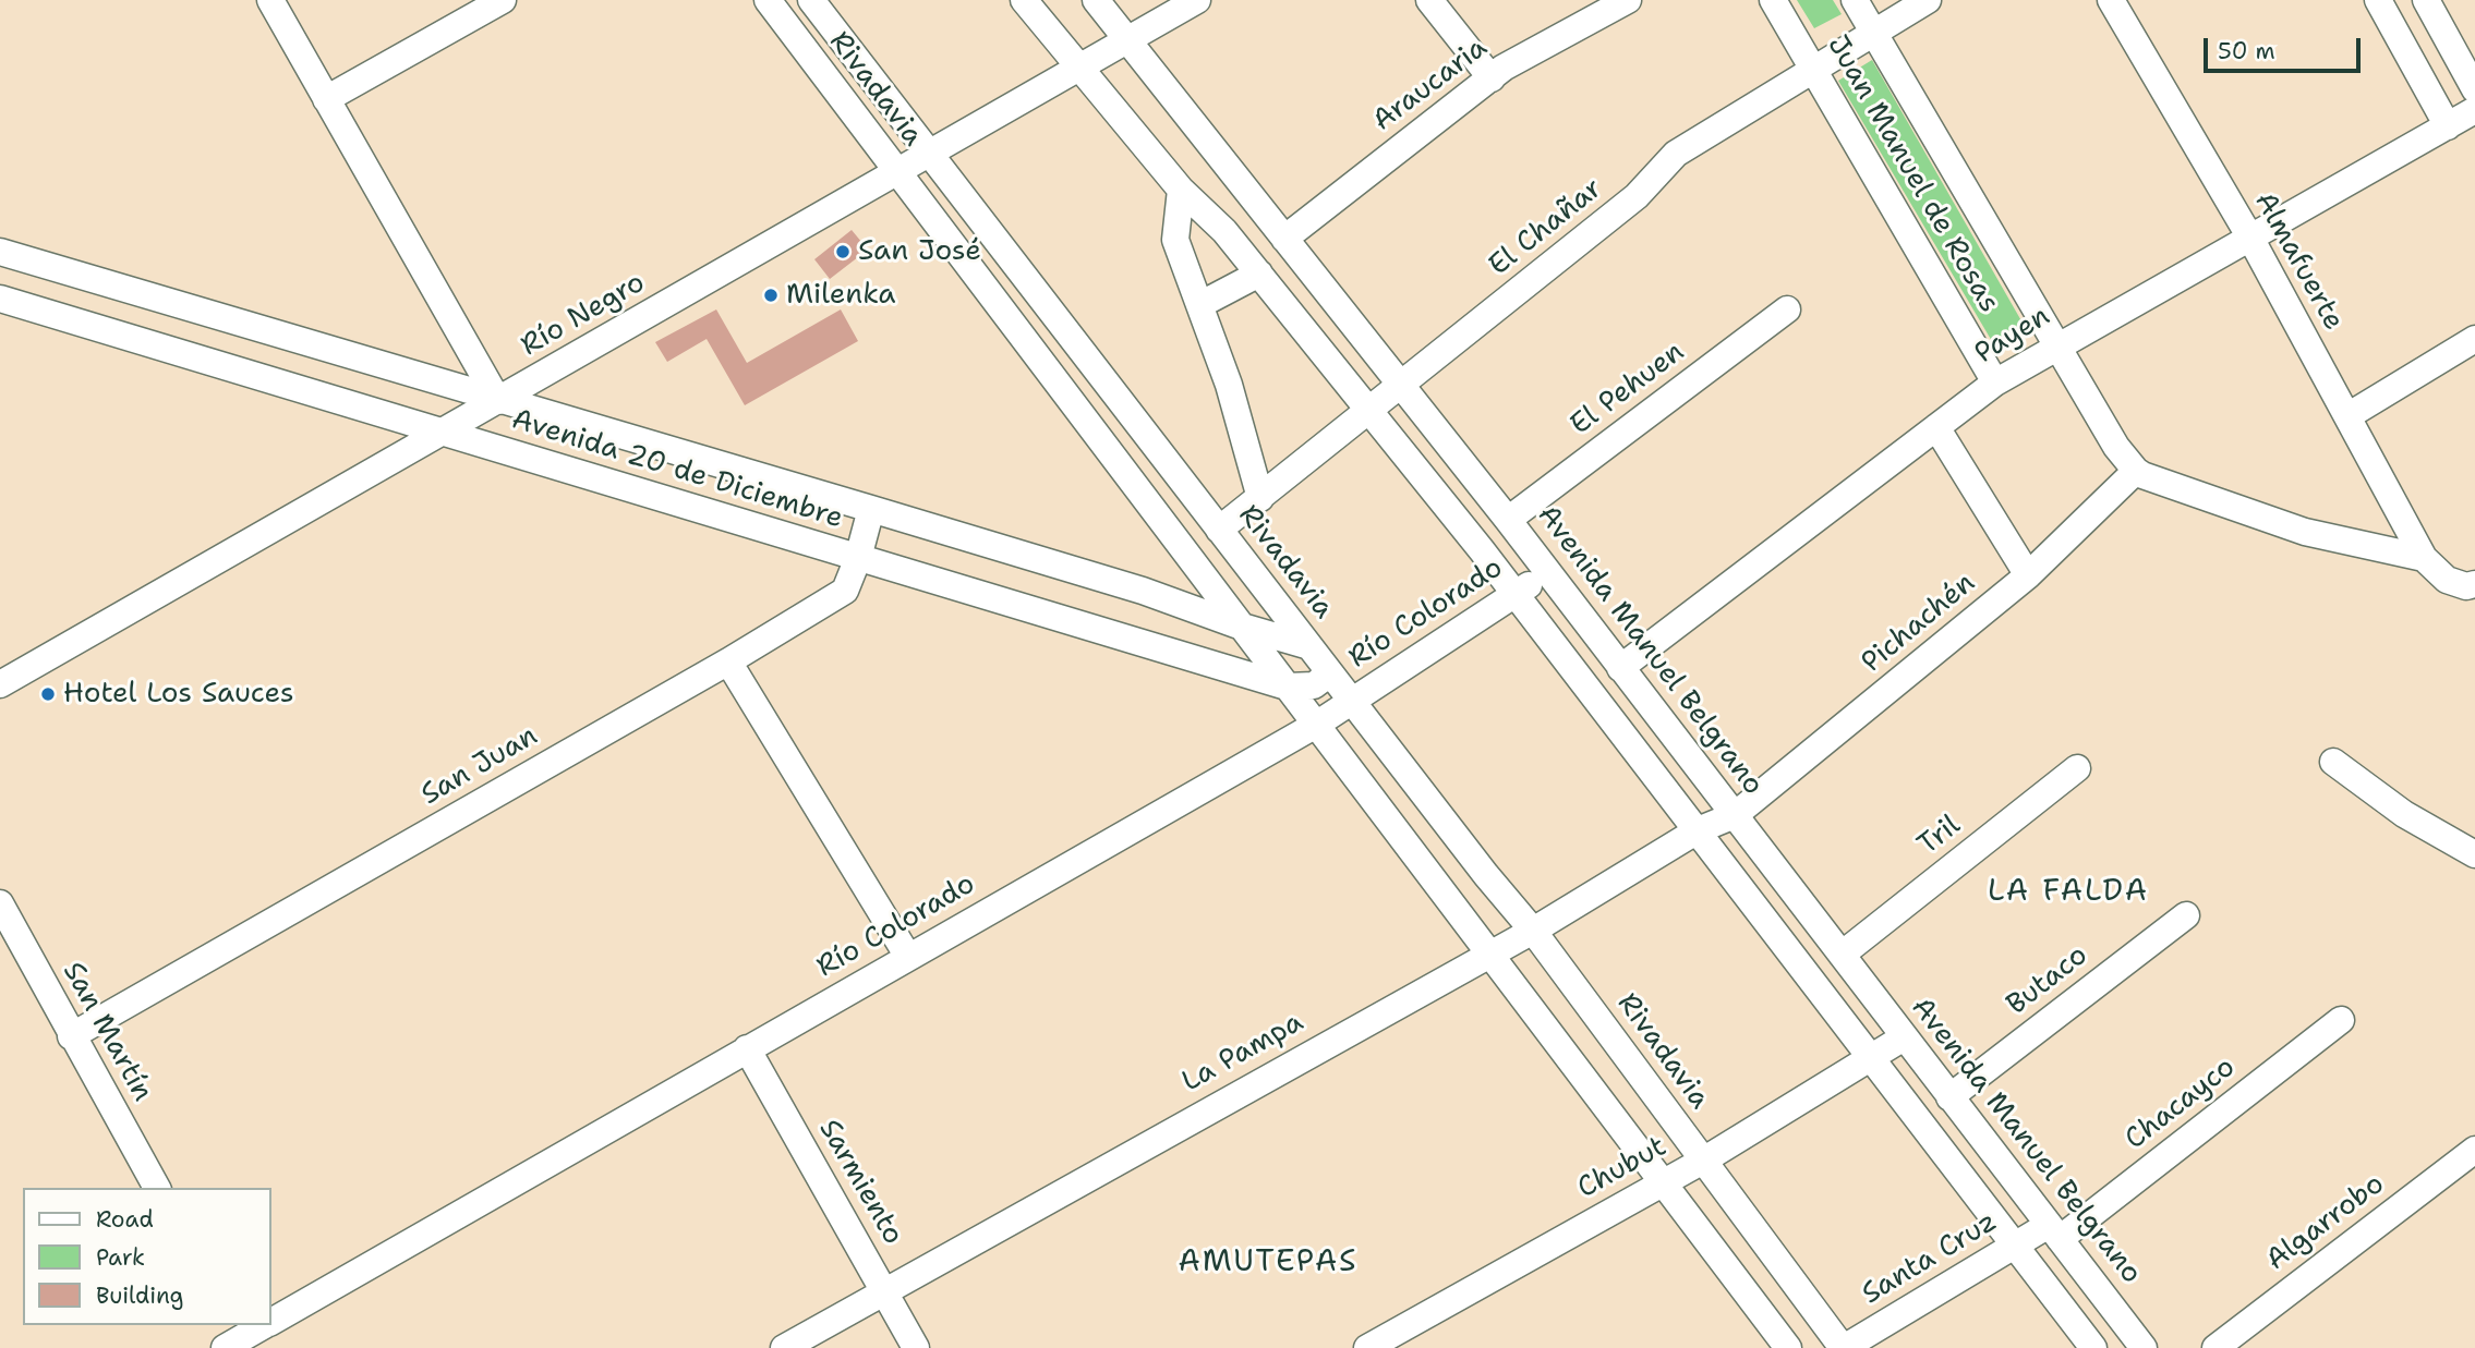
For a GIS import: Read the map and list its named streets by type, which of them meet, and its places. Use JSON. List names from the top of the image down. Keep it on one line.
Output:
{"streets":{"street":["Araucaria","Rivadavia","Juan Manuel de Rosas","El Chañar","Almafuerte","Río Negro","Payen","El Pehuen","Avenida 20 de Diciembre","Río Colorado","Pichachén","Avenida Manuel Belgrano","San Juan","Tril","Butaco","San Martín","La Pampa","Chacayco","Chubut","Sarmiento","Algarrobo","Santa Cruz"]},"crossings":[["Araucaria","Avenida Manuel Belgrano"],["Rivadavia","El Chañar"],["Rivadavia","Río Negro"],["Rivadavia","Avenida 20 de Diciembre"],["Rivadavia","Río Colorado"],["Rivadavia","La Pampa"],["Rivadavia","Chubut"],["Rivadavia","Santa Cruz"],["Juan Manuel de Rosas","El Chañar"],["Juan Manuel de Rosas","Payen"],["Juan Manuel de Rosas","Pichachén"],["El Chañar","Avenida Manuel Belgrano"],["Almafuerte","Payen"],["Río Negro","Avenida 20 de Diciembre"],["Río Negro","Avenida Manuel Belgrano"],["Payen","Avenida Manuel Belgrano"],["El Pehuen","Avenida Manuel Belgrano"],["Avenida 20 de Diciembre","San Juan"],["Río Colorado","Avenida Manuel Belgrano"],["Río Colorado","Sarmiento"],["Pichachén","Avenida Manuel Belgrano"],["Pichachén","La Pampa"],["Avenida Manuel Belgrano","Tril"],["Avenida Manuel Belgrano","Butaco"],["Avenida Manuel Belgrano","La Pampa"],["Avenida Manuel Belgrano","Chacayco"],["Avenida Manuel Belgrano","Chubut"],["Avenida Manuel Belgrano","Santa Cruz"],["San Juan","San Martín"],["La Pampa","Sarmiento"],["Chacayco","Santa Cruz"]],"districts":["LA FALDA","AMUTEPAS"],"places":["San José","Milenka","Hotel Los Sauces"],"legend":["Road","Park","Building"],"scale_bar":"50 m"}
